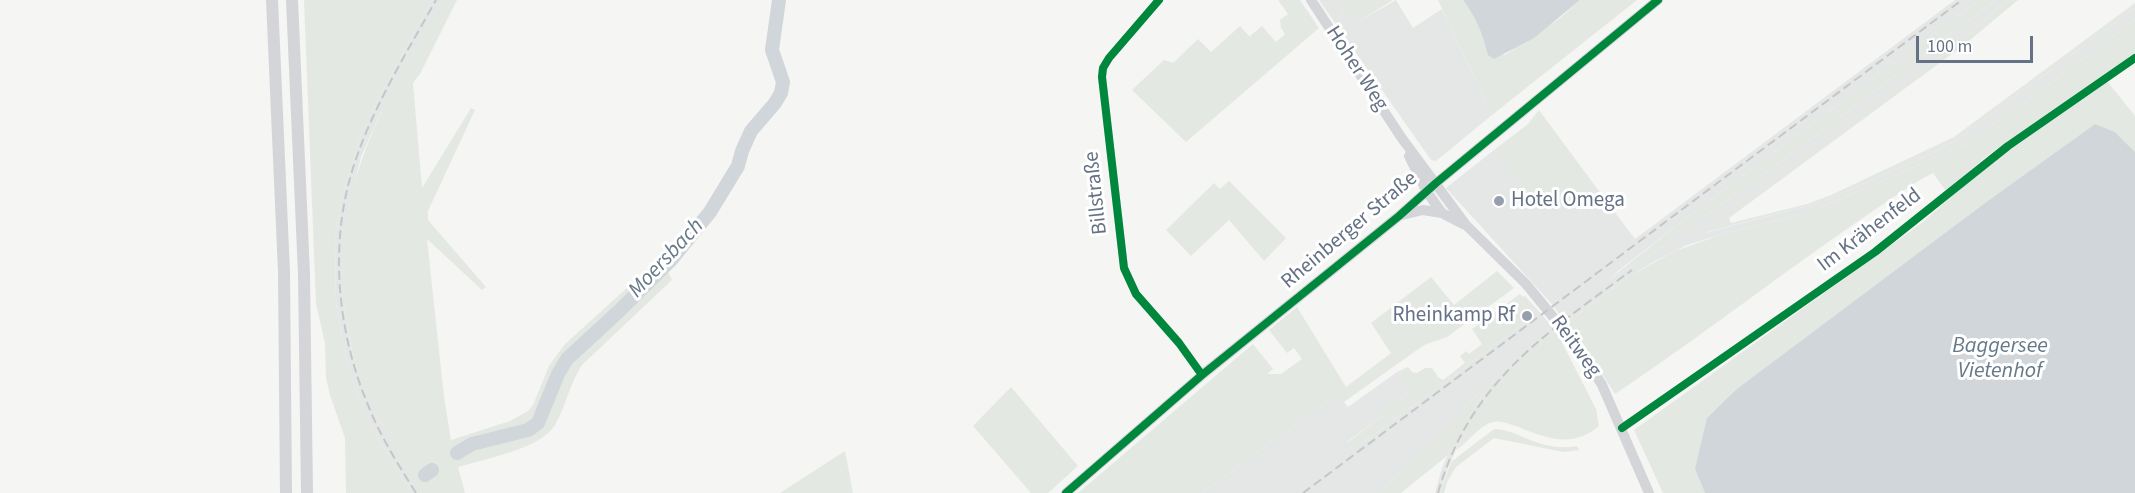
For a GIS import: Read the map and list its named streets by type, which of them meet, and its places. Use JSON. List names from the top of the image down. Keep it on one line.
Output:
{"streets":{"main road":["Hoher Weg","Rheinberger Straße","Reitweg"],"street":["Billstraße","Im Krähenfeld"]},"crossings":[["Hoher Weg","Rheinberger Straße"],["Hoher Weg","Reitweg"],["Billstraße","Rheinberger Straße"],["Rheinberger Straße","Reitweg"],["Im Krähenfeld","Reitweg"]],"water":["Moersbach","Baggersee Vietenhof"],"places":["Hotel Omega","Rheinkamp Rf"],"scale_bar":"100 m"}
